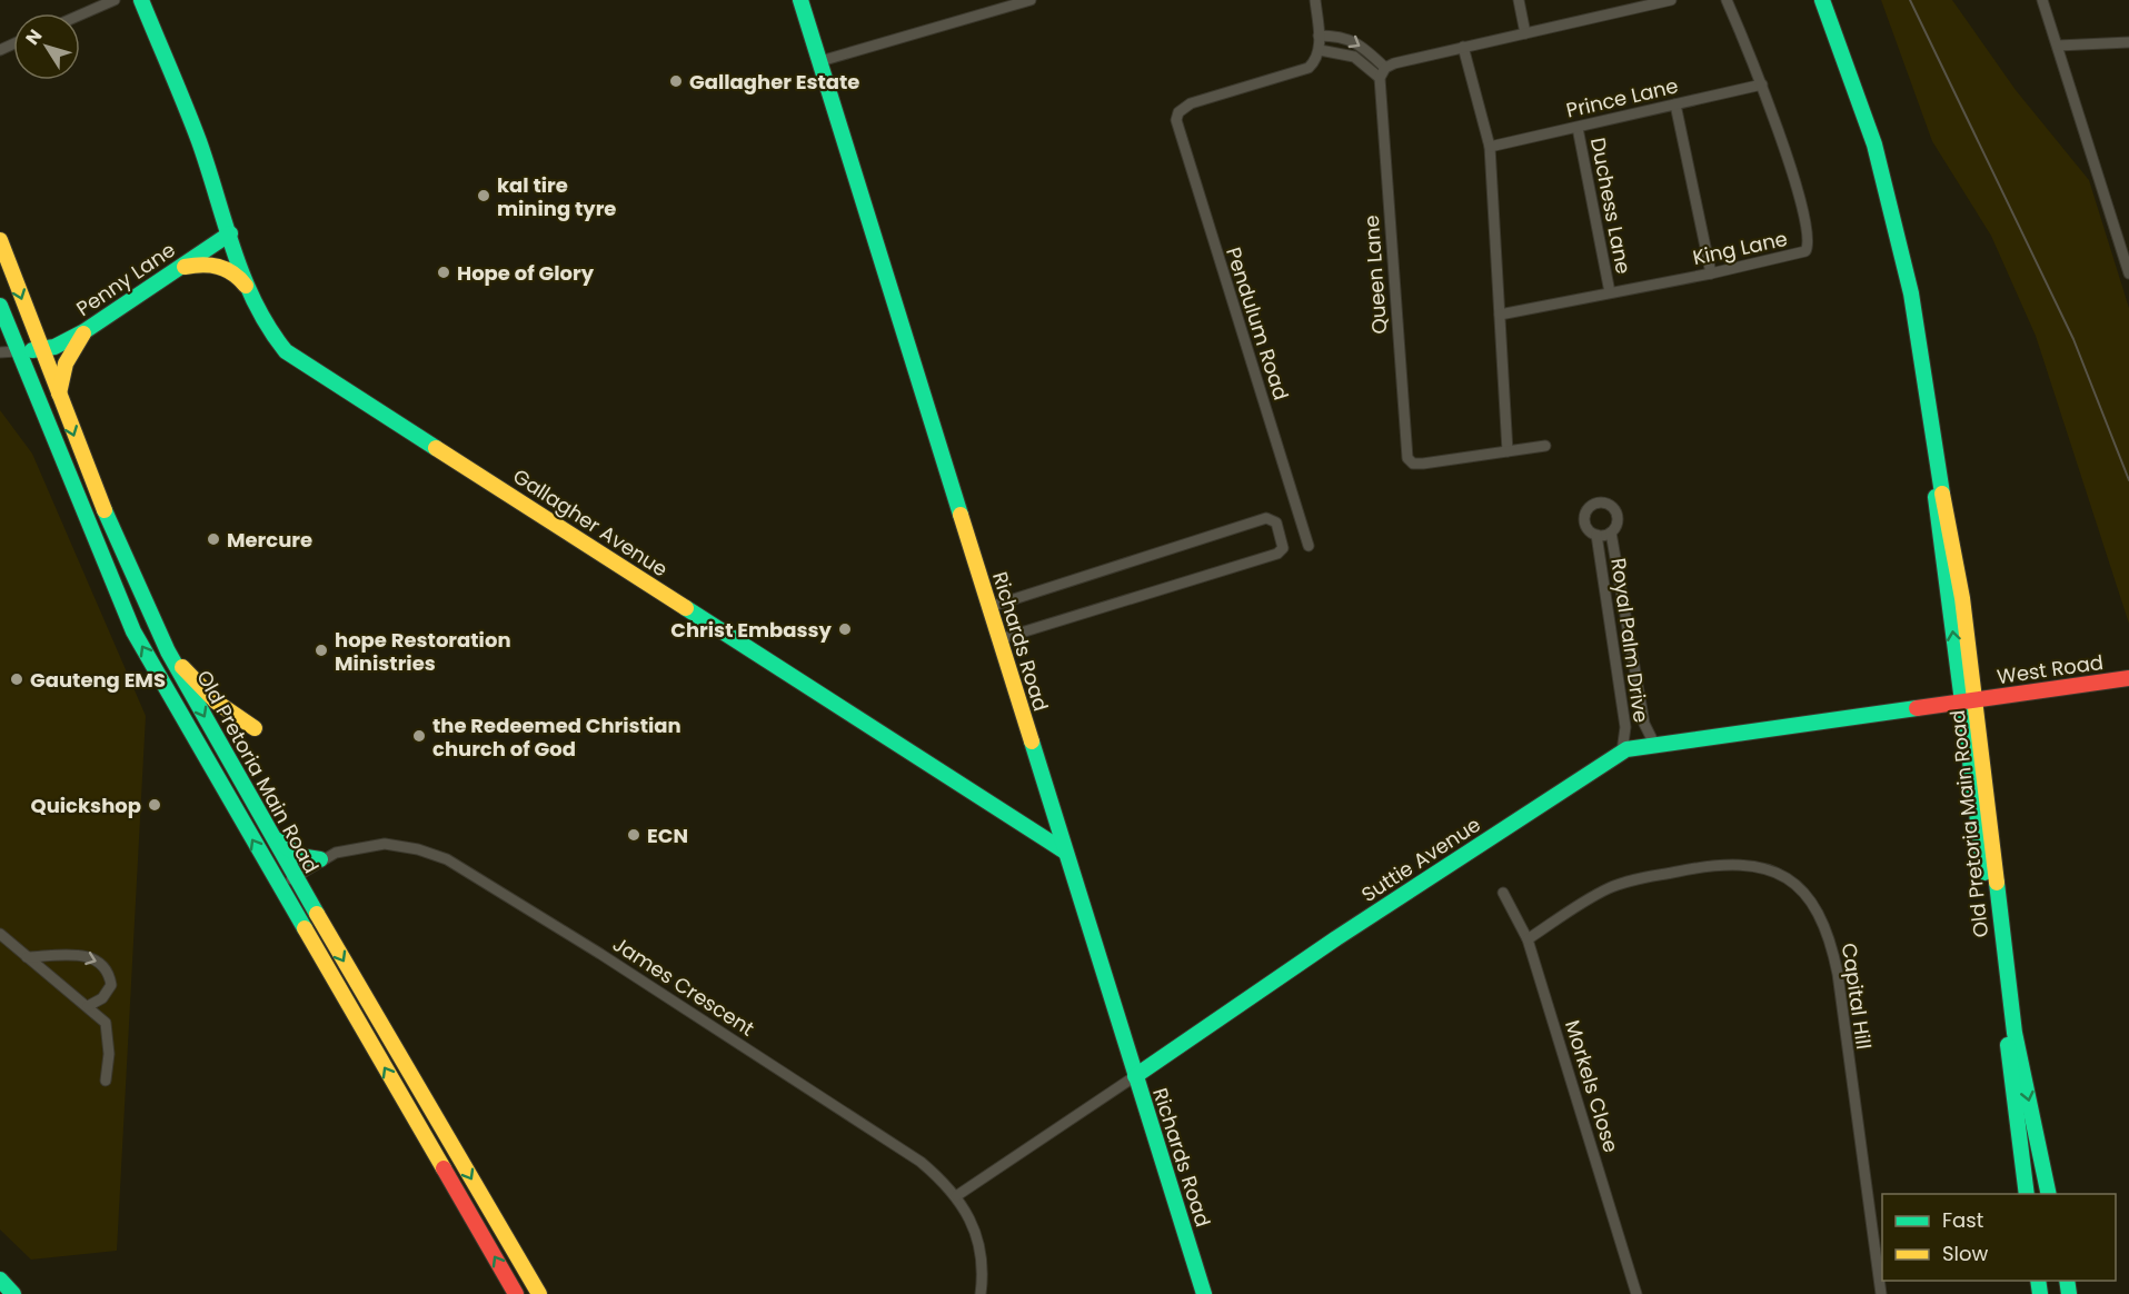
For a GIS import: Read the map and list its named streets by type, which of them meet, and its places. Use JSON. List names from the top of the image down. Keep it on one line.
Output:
{"streets":{"main road":["Penny Lane","Gallagher Avenue","Richards Road","West Road","Old Pretoria Main Road","Suttie Avenue"],"street":["Prince Lane","Duchess Lane","King Lane","Queen Lane","Pendulum Road","Royal Palm Drive","James Crescent","Capital Hill","Morkels Close"]},"crossings":[["Prince Lane","Duchess Lane"],["Prince Lane","King Lane"],["Duchess Lane","King Lane"],["Penny Lane","Gallagher Avenue"],["Penny Lane","Old Pretoria Main Road"],["Gallagher Avenue","Richards Road"],["Royal Palm Drive","Suttie Avenue"],["Richards Road","Suttie Avenue"],["West Road","Old Pretoria Main Road"],["West Road","Suttie Avenue"],["Old Pretoria Main Road","Suttie Avenue"],["Old Pretoria Main Road","James Crescent"],["Suttie Avenue","James Crescent"],["Capital Hill","Morkels Close"]],"places":["Gallagher Estate","kal tire mining tyre","Hope of Glory","Mercure","Christ Embassy","hope Restoration Ministries","Gauteng EMS","the Redeemed Christian church of God","Quickshop","ECN"],"legend":["Fast","Slow"],"north":"top left"}
